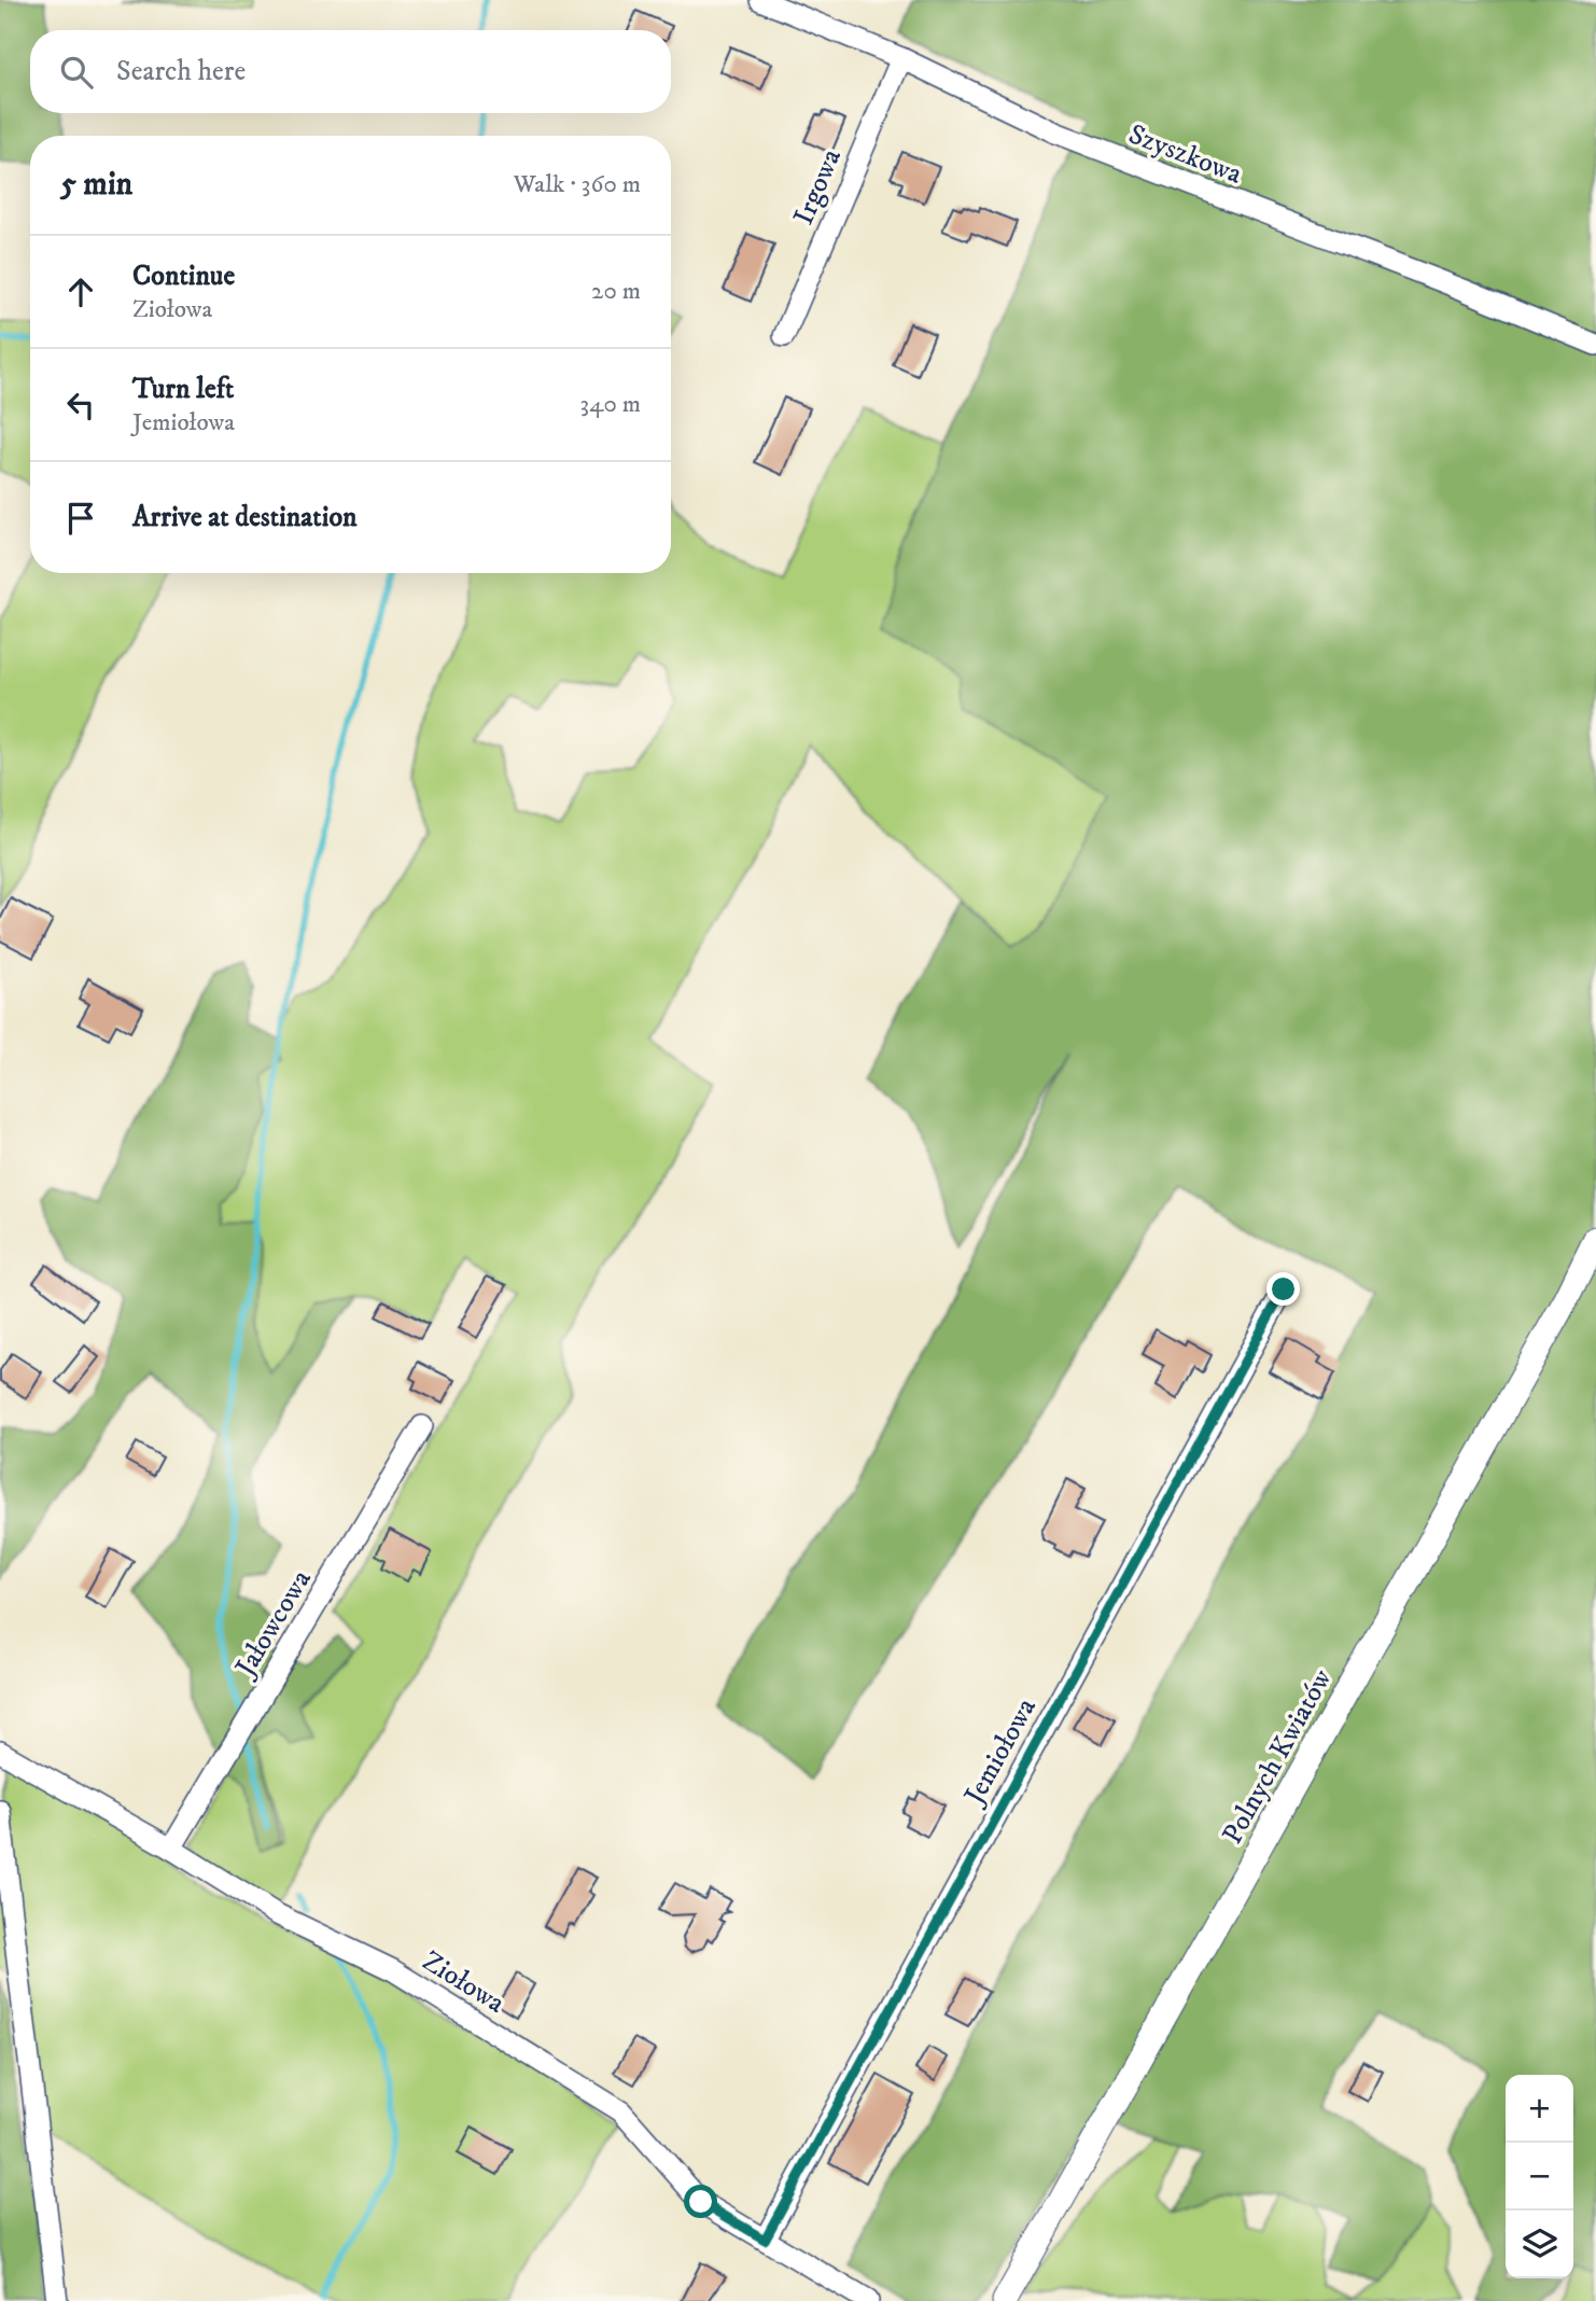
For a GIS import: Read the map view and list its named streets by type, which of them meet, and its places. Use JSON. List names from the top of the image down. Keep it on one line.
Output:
{"streets":{"street":["Szyszkowa","Irgowa","Jałowcowa","Jemiołowa","Polnych Kwiatów","Ziołowa"]},"crossings":[["Szyszkowa","Irgowa"],["Jałowcowa","Ziołowa"],["Jemiołowa","Ziołowa"]],"page":{"search":"Search here","heading":["5 min","Walk · 360 m"],"list":[["Continue","Ziołowa","20 m"],["Turn left","Jemiołowa","340 m"],"Arrive at destination"],"map_buttons":["+","−"]}}
